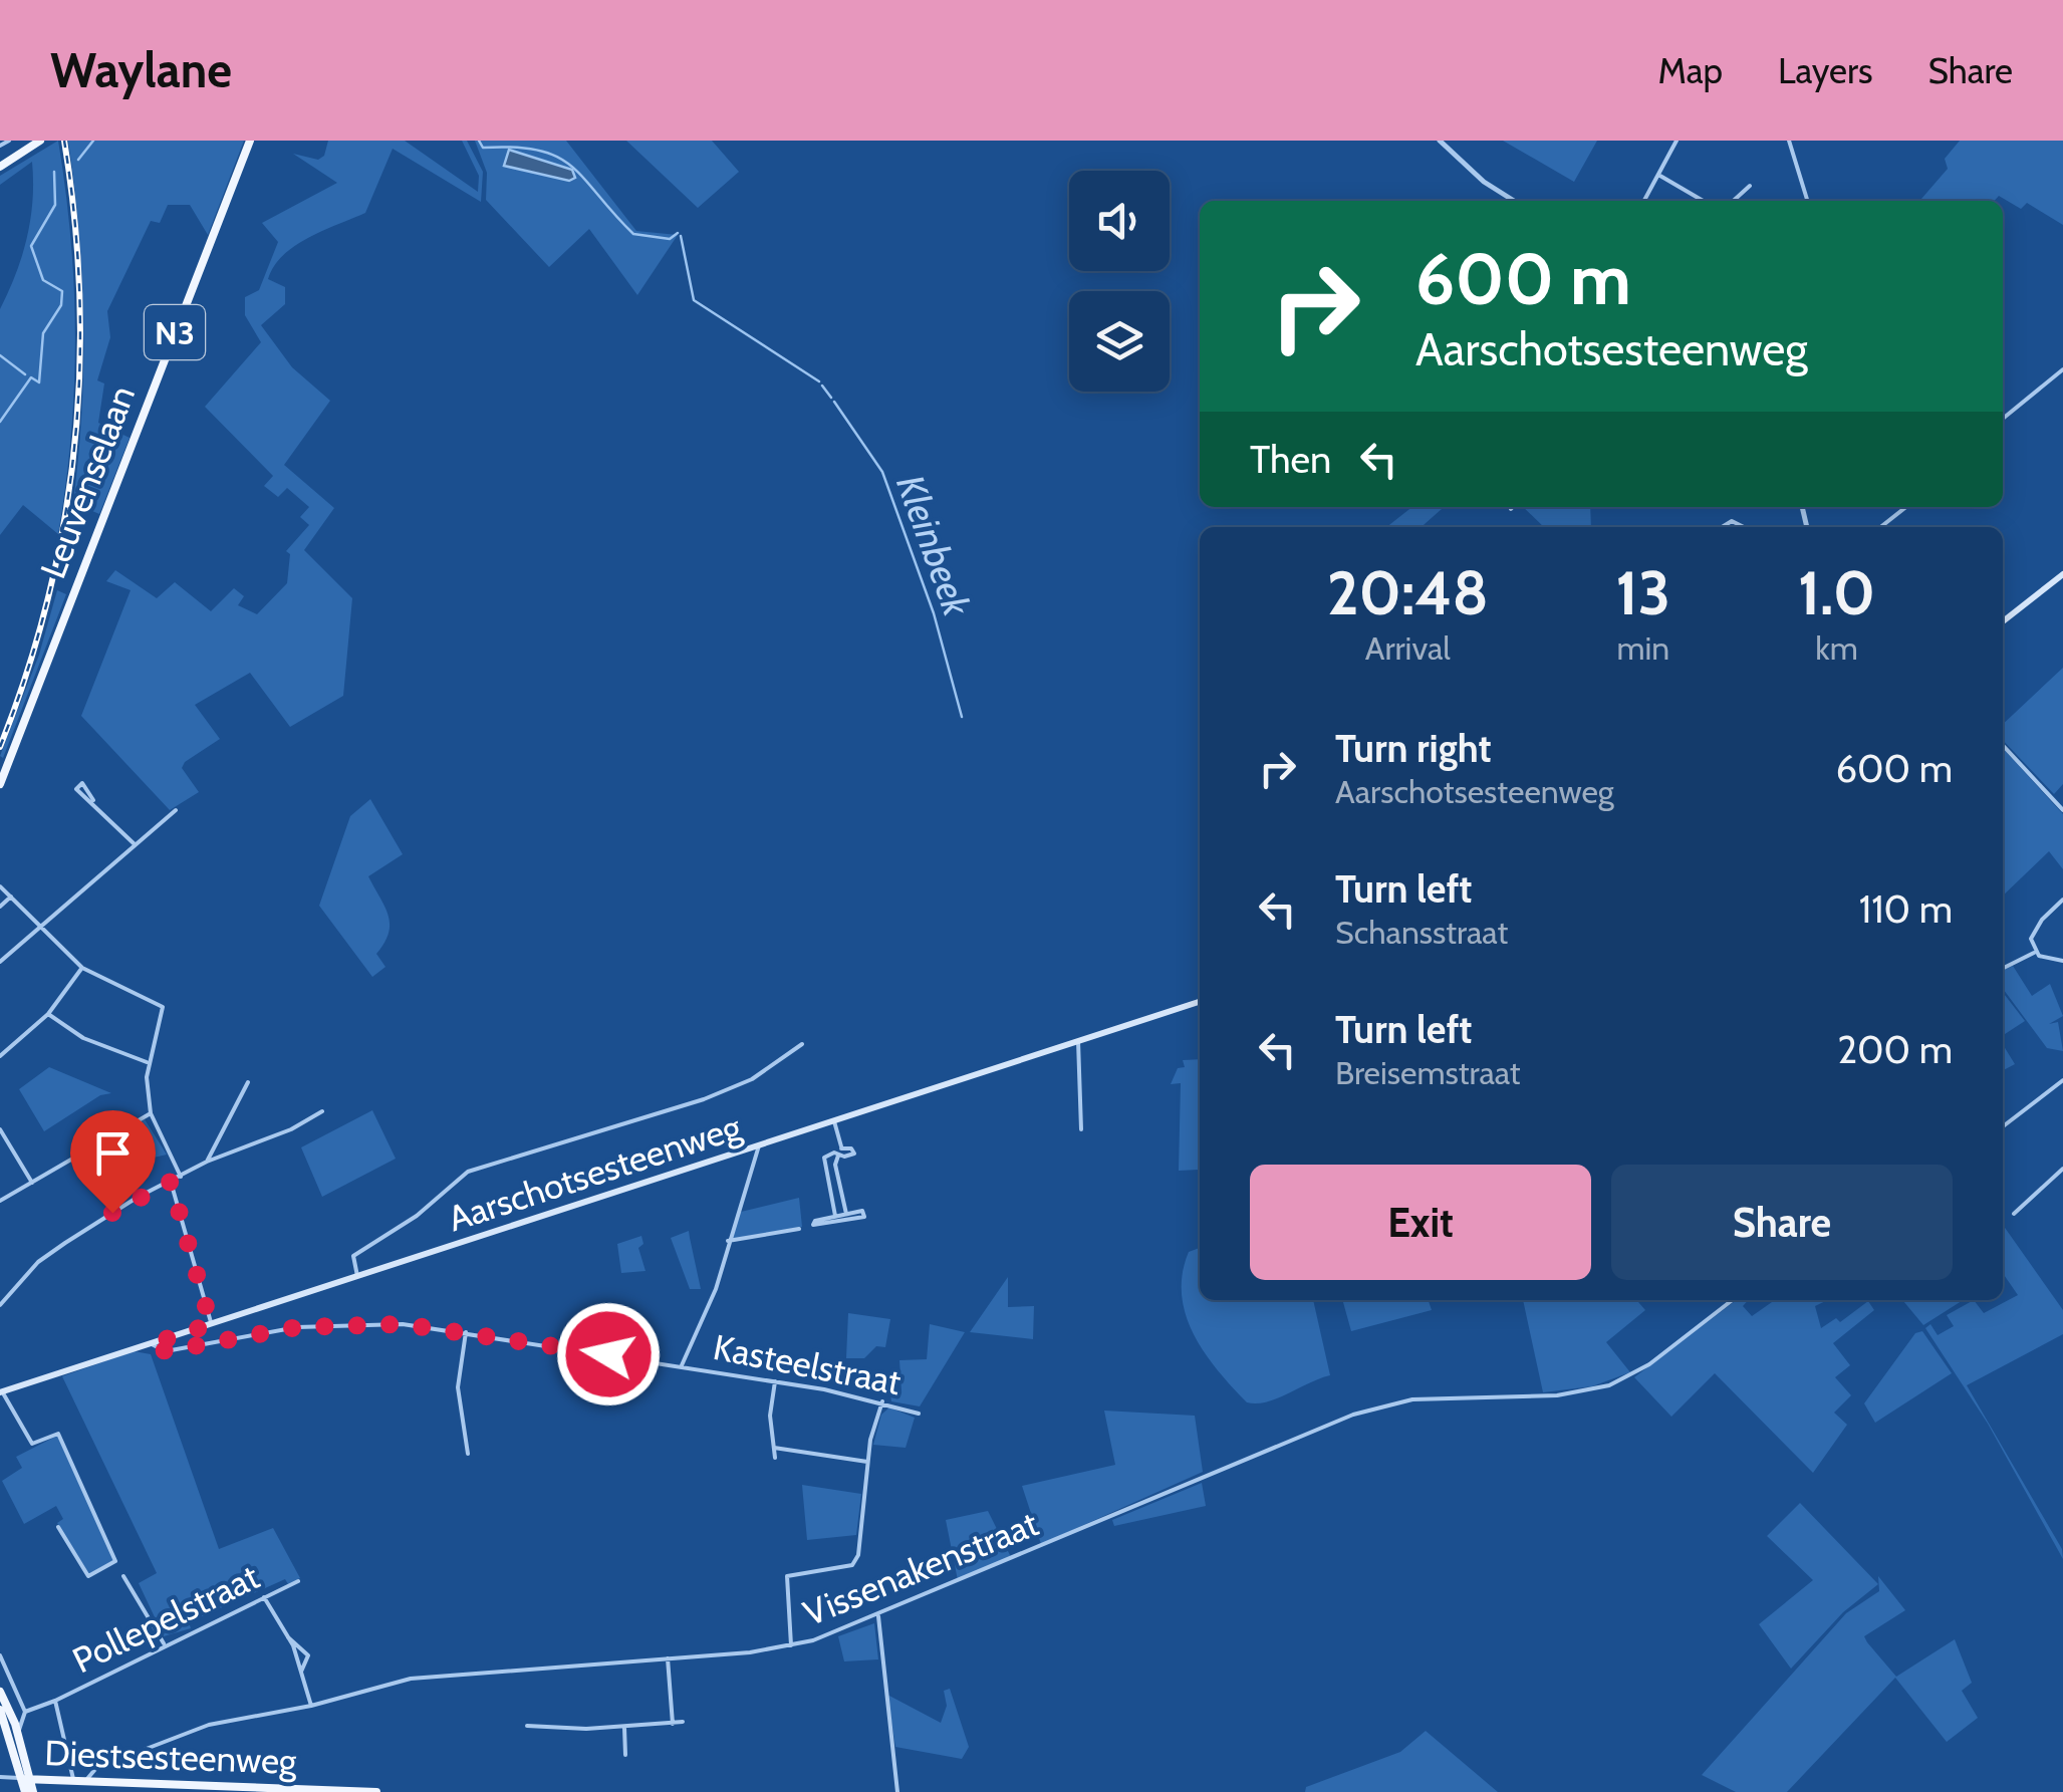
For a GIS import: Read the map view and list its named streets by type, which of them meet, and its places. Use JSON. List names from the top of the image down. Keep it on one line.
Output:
{"streets":{"main road":["N3","Leuvenselaan","Aarschotsesteenweg","Diestsesteenweg"],"street":["Kasteelstraat","Vissenakenstraat","Pollepelstraat"]},"crossings":[["Aarschotsesteenweg","Kasteelstraat"],["Vissenakenstraat","Diestsesteenweg"],["Pollepelstraat","Diestsesteenweg"]],"water":["Kleinbeek"],"page":{"header":"Waylane","nav":["Map","Layers","Share"],"turn":["600 m","Aarschotsesteenweg"],"then":"Then","eta":["20:48","Arrival","13","min","1.0","km"],"list":[{"name":"Turn right","note":"Aarschotsesteenweg","value":"600 m"},{"name":"Turn left","note":"Schansstraat","value":"110 m"},{"name":"Turn left","note":"Breisemstraat","value":"200 m"}],"buttons":["Exit","Share"]}}
